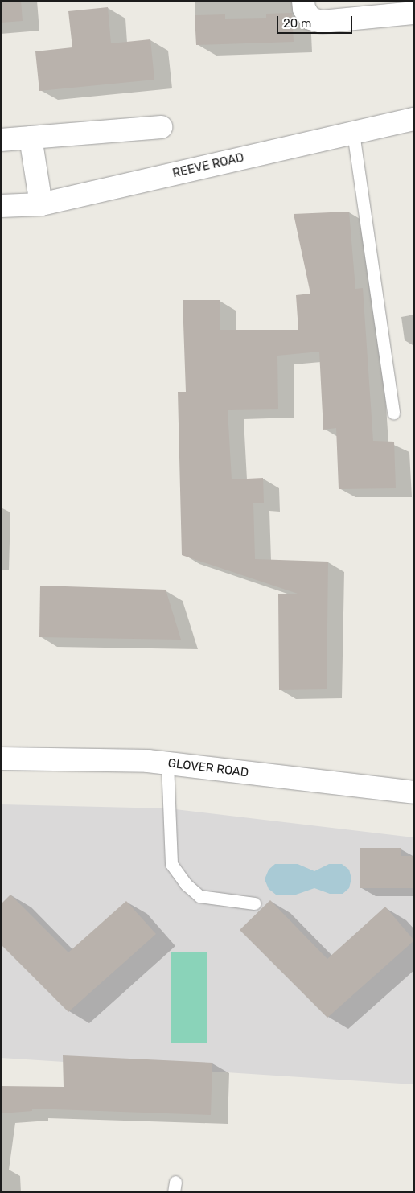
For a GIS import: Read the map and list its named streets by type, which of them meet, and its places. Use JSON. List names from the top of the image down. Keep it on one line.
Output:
{"streets":{"street":["REEVE ROAD","GLOVER ROAD"]},"scale_bar":"20 m"}
